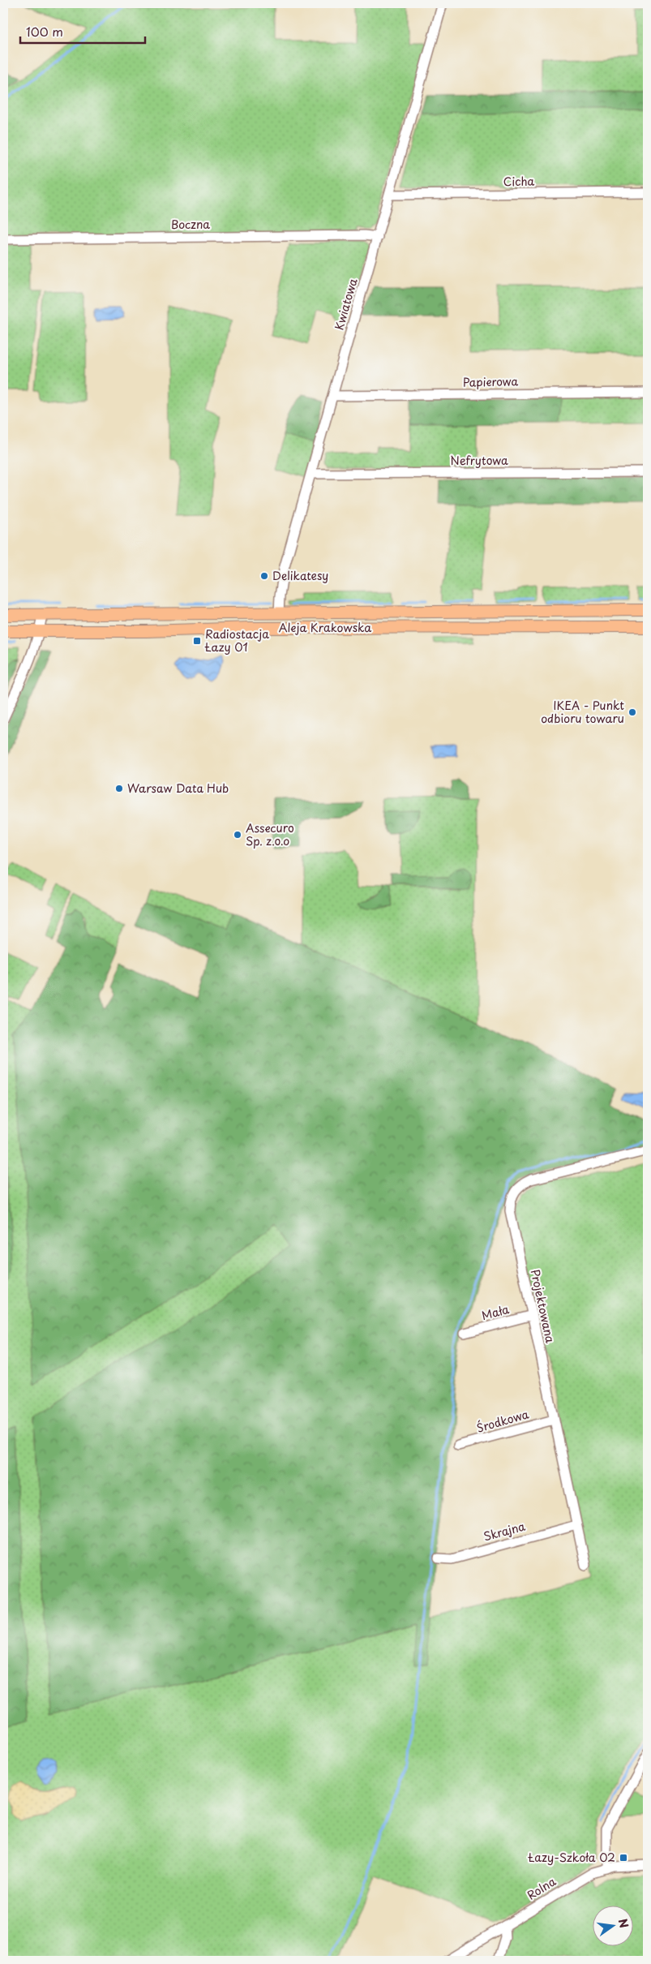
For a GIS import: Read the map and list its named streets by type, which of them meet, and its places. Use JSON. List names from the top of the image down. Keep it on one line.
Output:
{"streets":{"main road":["Aleja Krakowska"],"street":["Cicha","Boczna","Kwiatowa","Papierowa","Nefrytowa","Projektowana","Mała","Środkowa","Skrajna","Rolna"]},"crossings":[["Cicha","Kwiatowa"],["Boczna","Kwiatowa"],["Kwiatowa","Papierowa"],["Kwiatowa","Nefrytowa"],["Kwiatowa","Aleja Krakowska"],["Projektowana","Mała"],["Projektowana","Środkowa"],["Projektowana","Skrajna"]],"places":{"other":["Delikatesy","IKEA - Punkt odbioru towaru","Warsaw Data Hub","Assecuro Sp. z.o.o"],"transit":["Radiostacja Łazy 01","Łazy-Szkoła 02"]},"scale_bar":"100 m","north":"right"}
